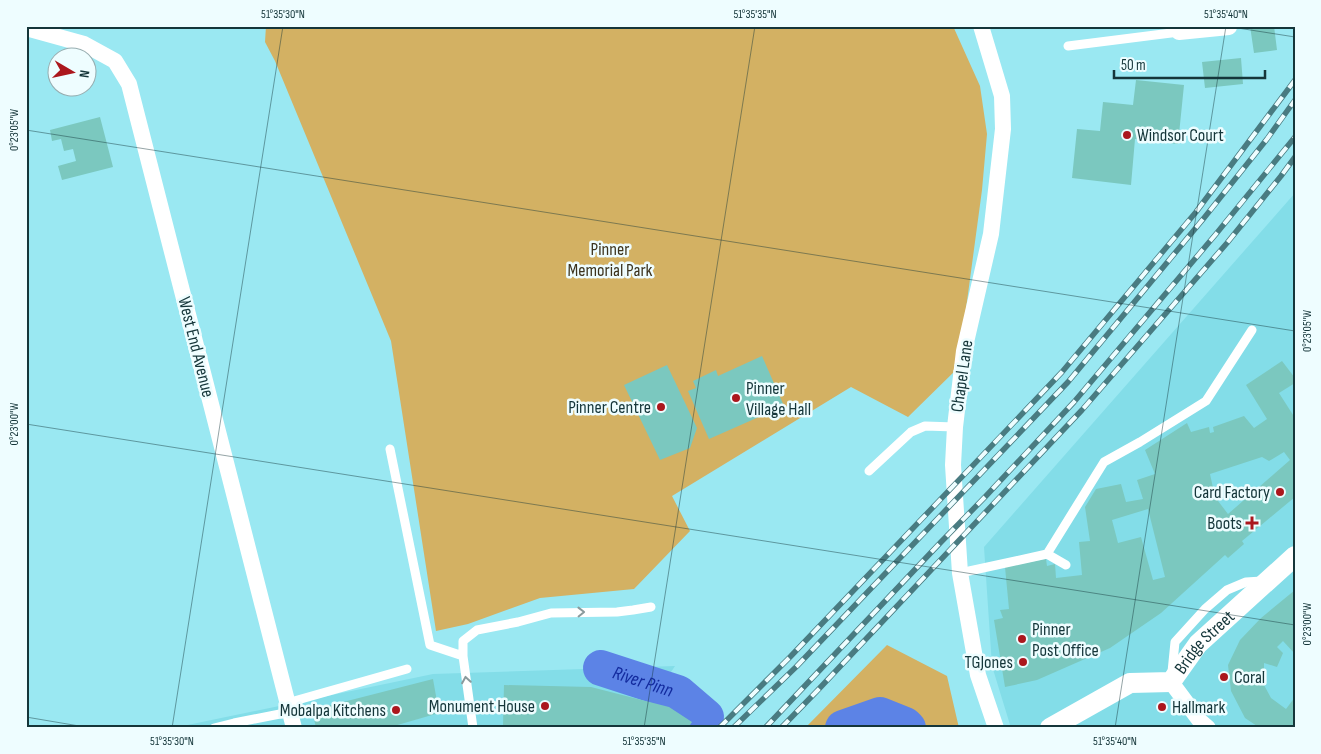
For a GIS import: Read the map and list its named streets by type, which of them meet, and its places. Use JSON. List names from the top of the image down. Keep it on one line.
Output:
{"streets":{"street":["West End Avenue","Chapel Lane","Bridge Street"]},"water":["River Pinn"],"parks":["Pinner Memorial Park"],"places":{"other":["Windsor Court","Pinner Village Hall","Pinner Centre","Card Factory","Pinner Post Office","TGJones","Coral","Monument House","Hallmark","Mobalpa Kitchens"],"health":["Boots"]},"scale_bar":"50 m","north":"right","coordinates":["51°35'30\"N","51°35'35\"N","51°35'40\"N","0°23'05\"W","0°23'00\"W"]}
